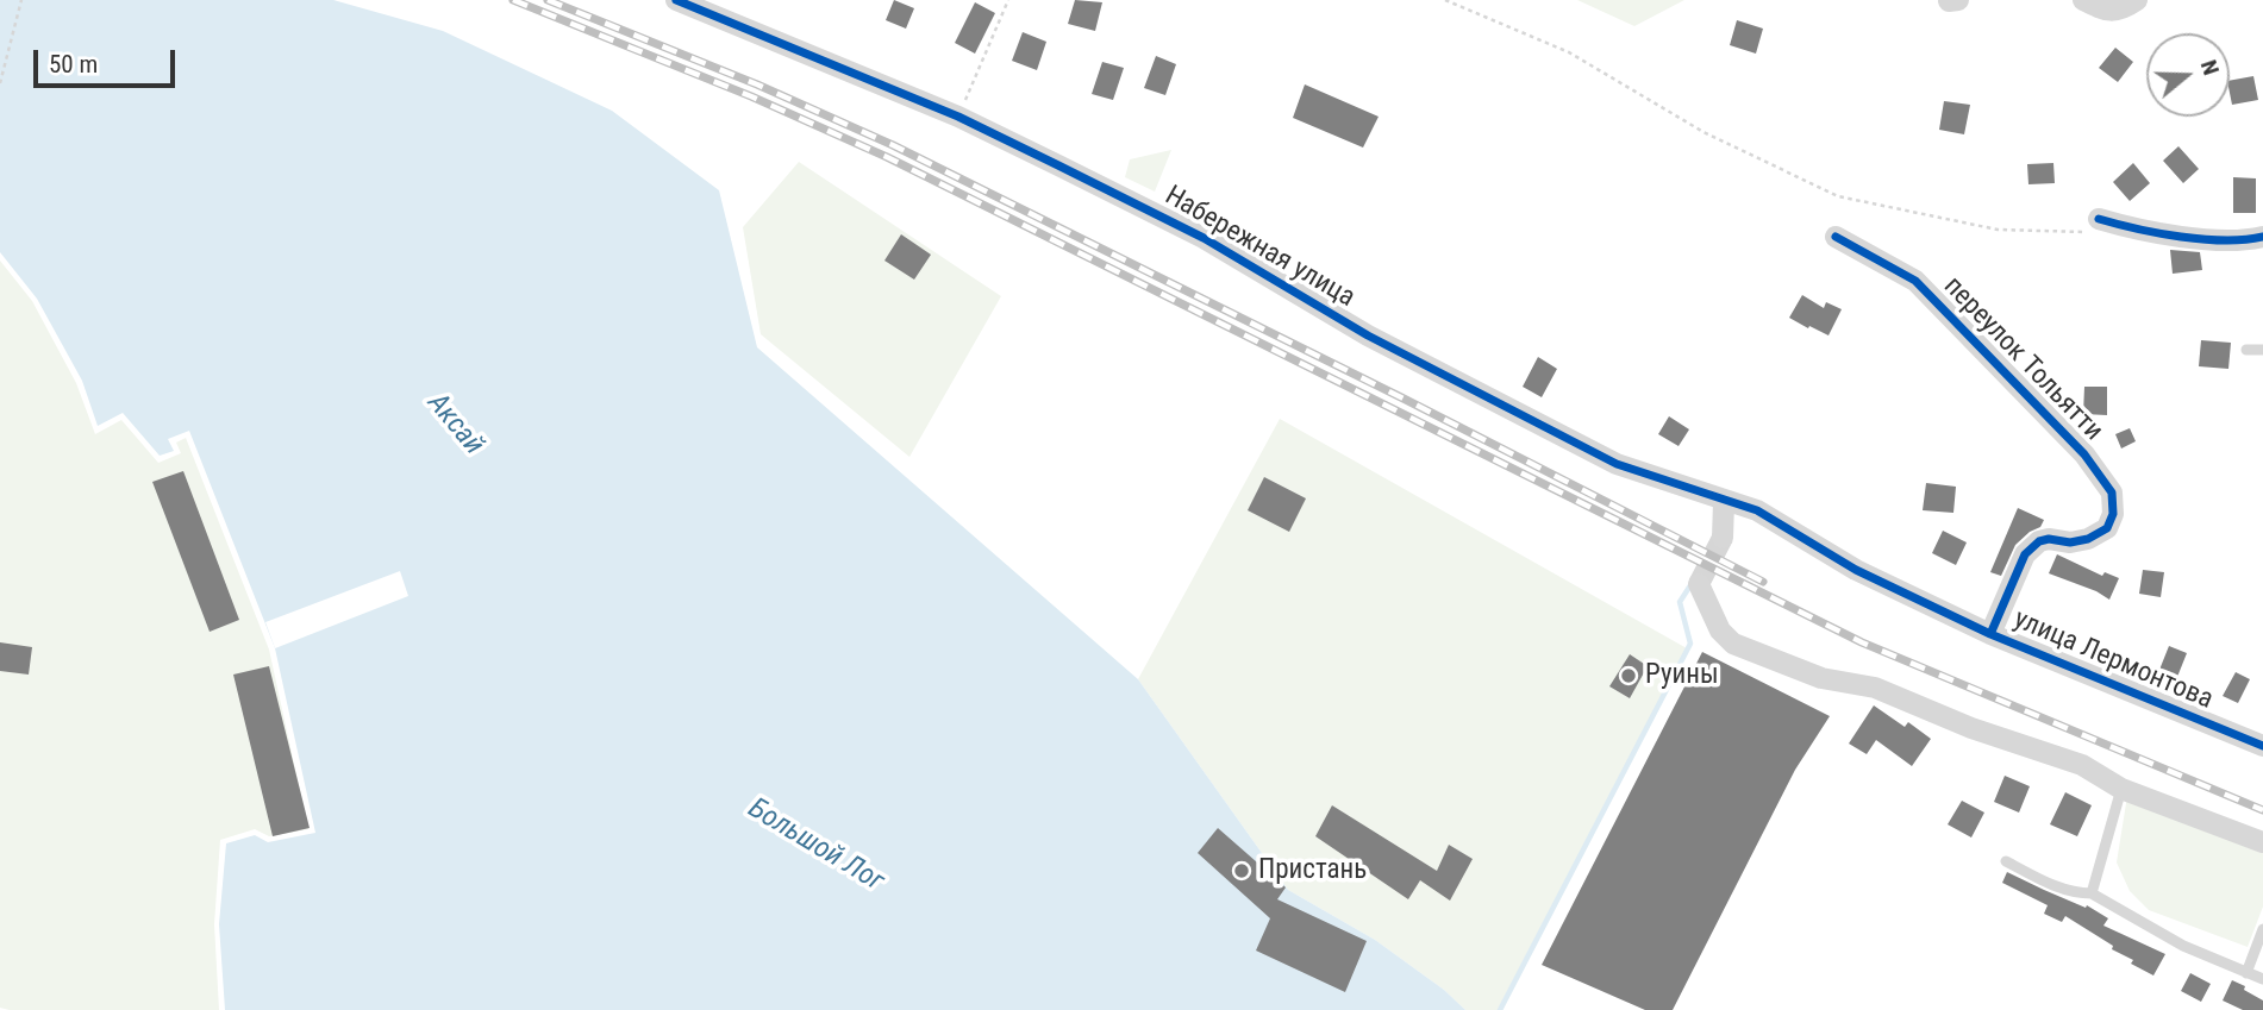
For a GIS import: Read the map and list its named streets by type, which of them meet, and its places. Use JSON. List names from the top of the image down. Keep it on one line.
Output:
{"streets":{"street":["Набережная улица","переулок Тольятти","улица Лермонтова"]},"crossings":[["Набережная улица","улица Лермонтова"],["переулок Тольятти","улица Лермонтова"]],"water":["Аксай","Большой Лог"],"places":["Руины","Пристань"],"scale_bar":"50 m","north":"right"}
